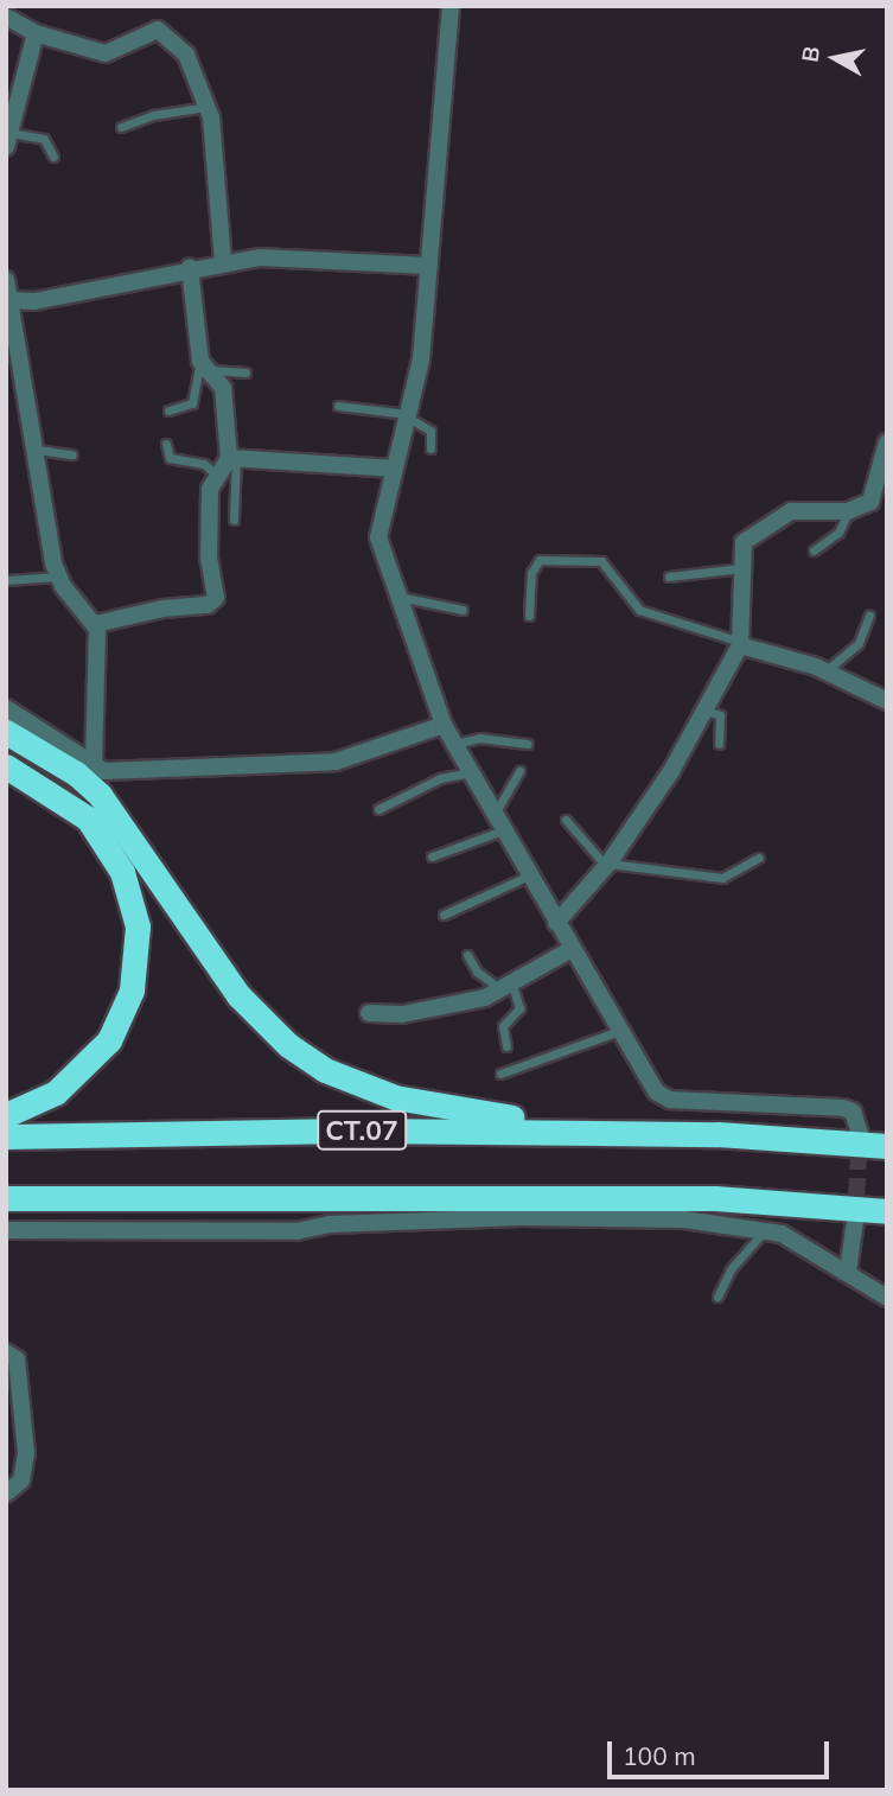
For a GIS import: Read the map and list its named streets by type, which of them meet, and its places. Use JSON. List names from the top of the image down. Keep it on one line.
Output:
{"streets":{"highway":["CT.07"]},"scale_bar":"100 m","north":"left"}
